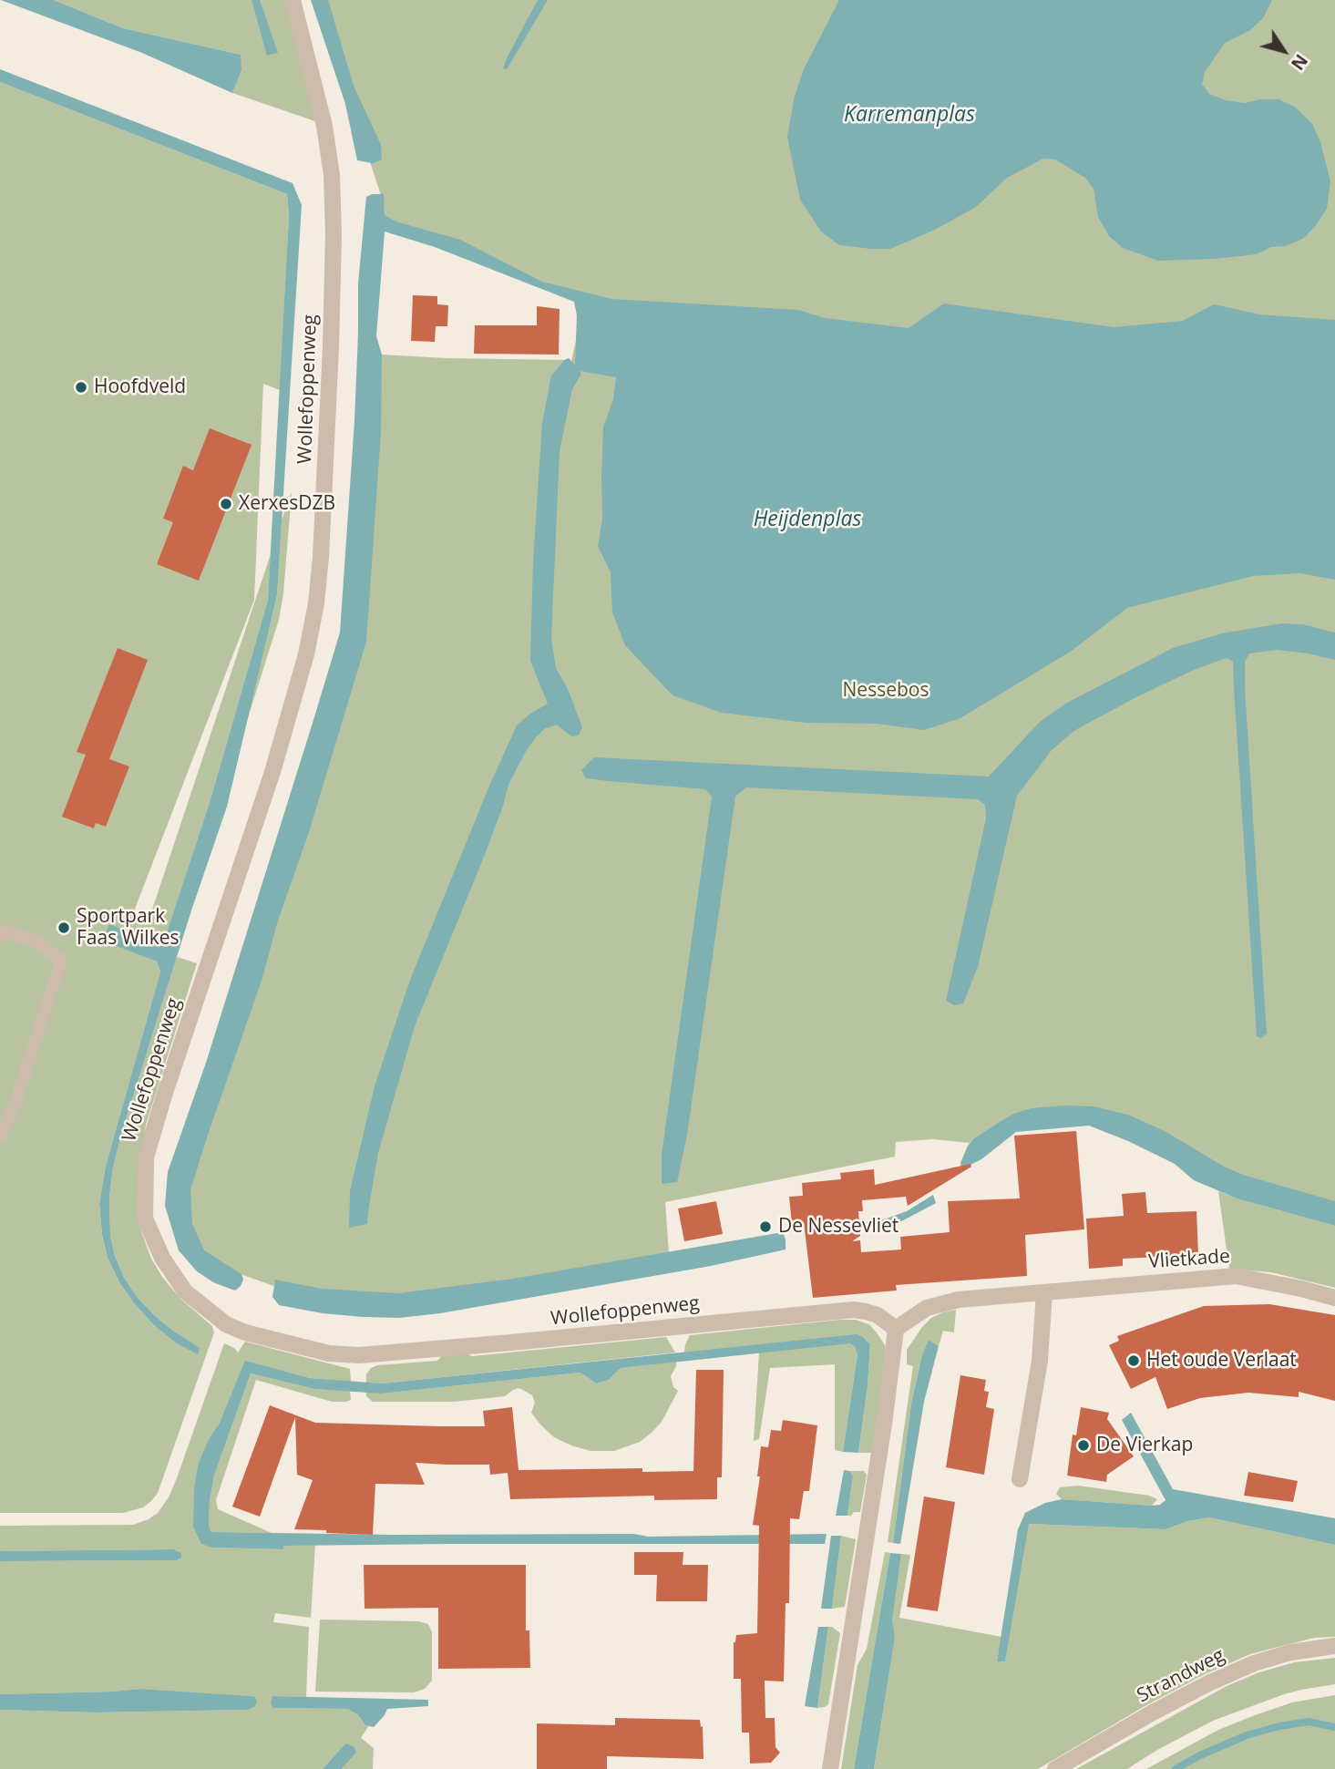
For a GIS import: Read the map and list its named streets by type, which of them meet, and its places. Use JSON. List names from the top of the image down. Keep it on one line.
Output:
{"streets":{"street":["Wollefoppenweg","Vlietkade","Strandweg"]},"crossings":[["Wollefoppenweg","Vlietkade"]],"water":["Karremanplas","Heijdenplas"],"parks":["Nessebos"],"places":["Hoofdveld","XerxesDZB","Sportpark Faas Wilkes","De Nessevliet","Het oude Verlaat","De Vierkap"],"north":"bottom right"}
